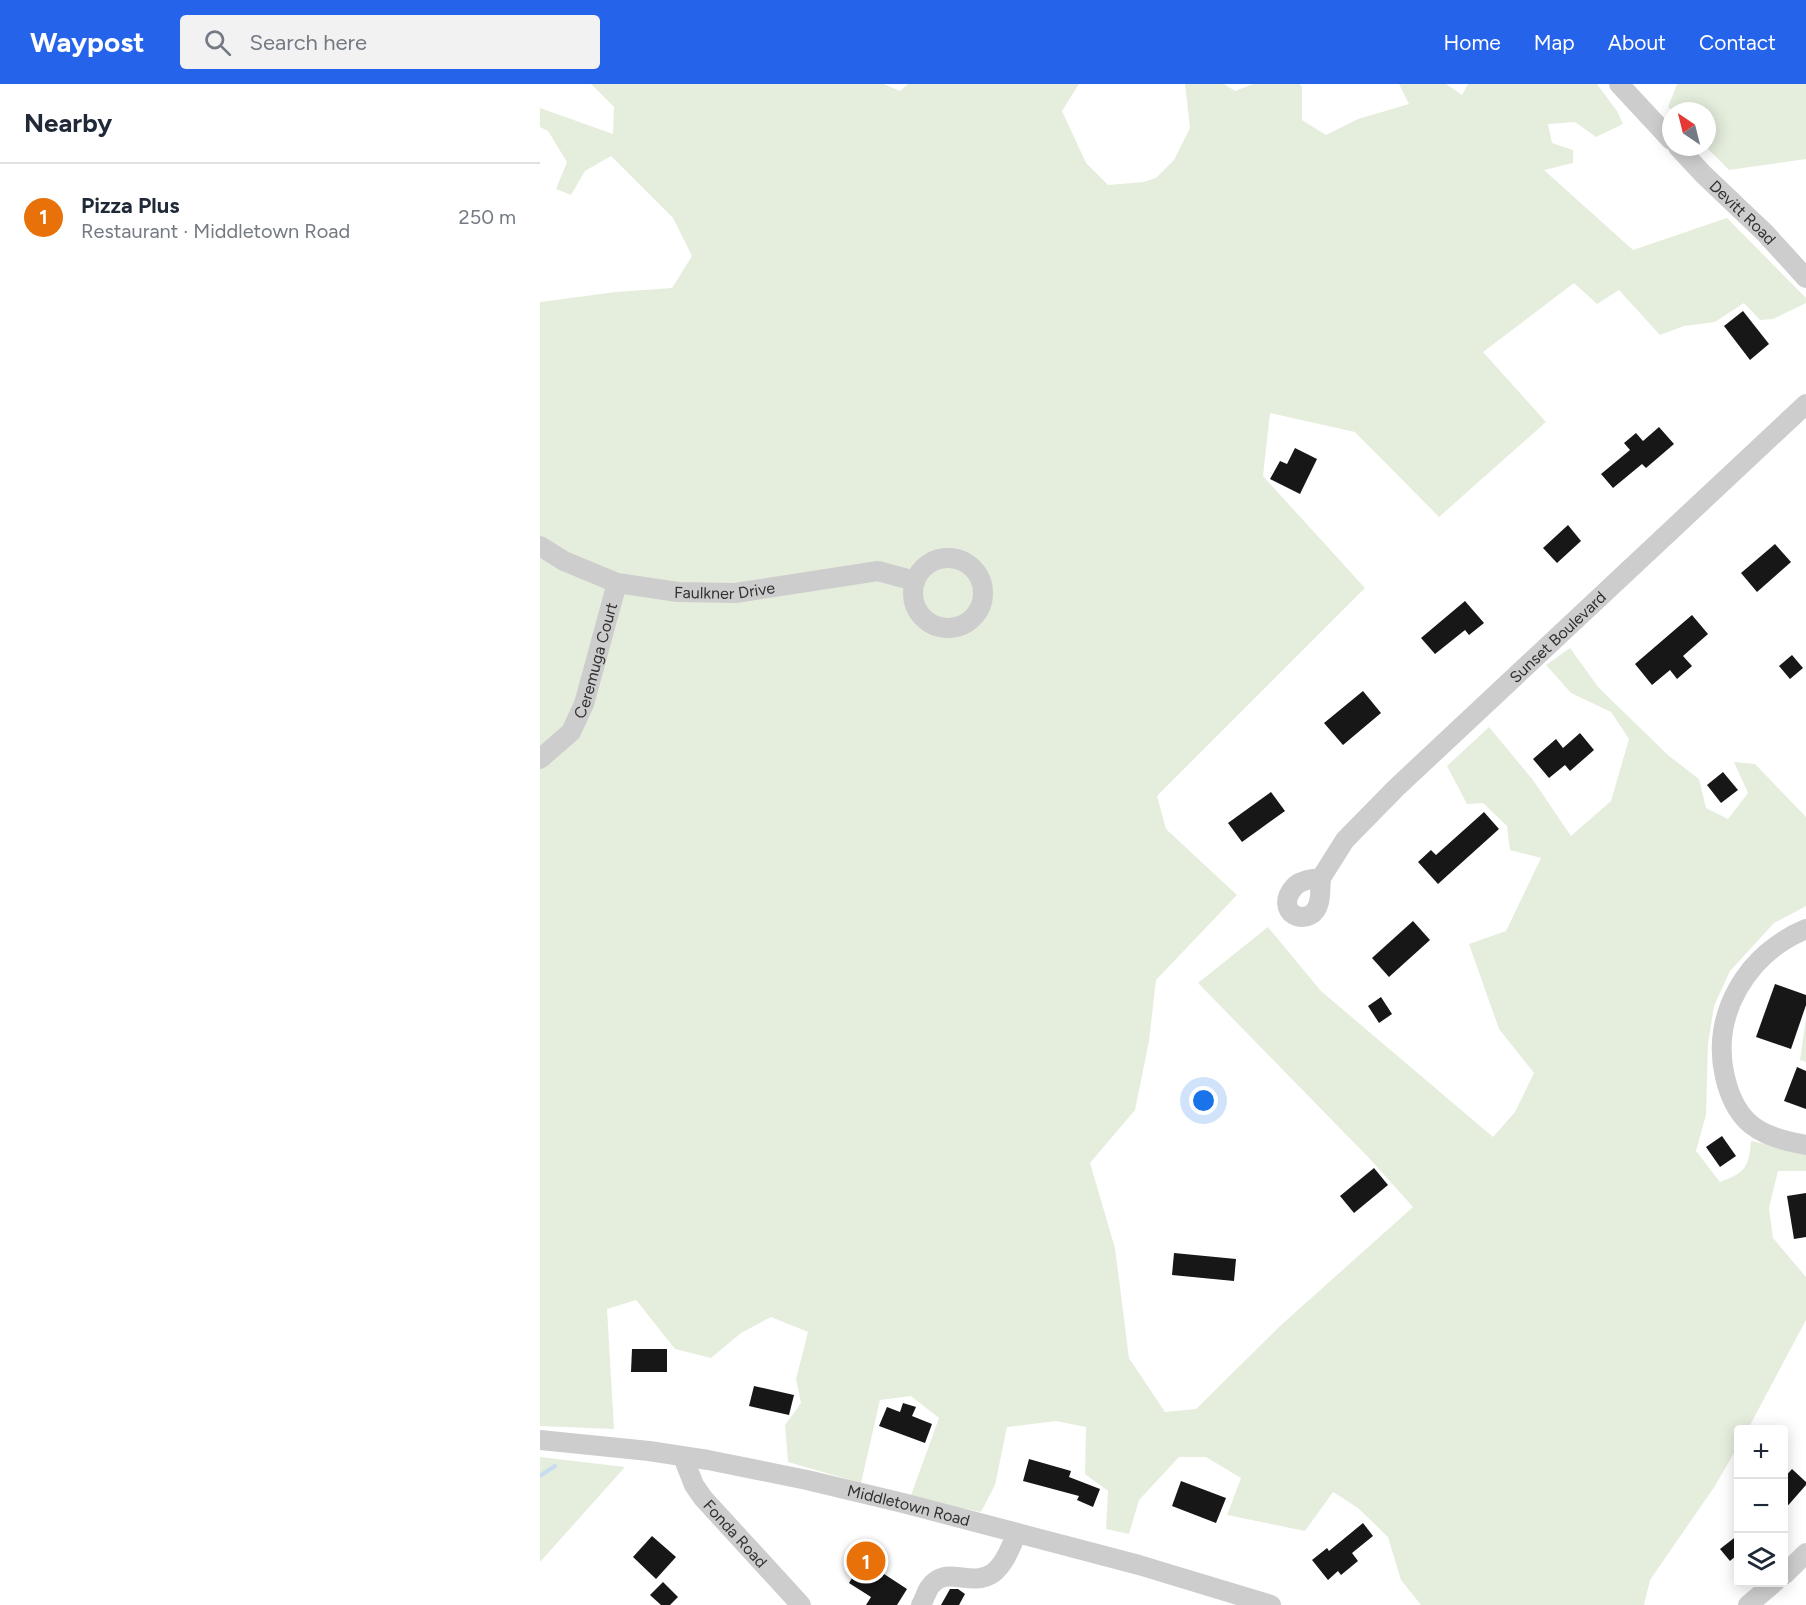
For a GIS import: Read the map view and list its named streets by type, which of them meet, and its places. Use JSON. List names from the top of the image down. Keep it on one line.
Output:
{"streets":{"street":["Devitt Road","Faulkner Drive","Sunset Boulevard","Ceremuga Court","Middletown Road","Fonda Road"]},"crossings":[["Faulkner Drive","Ceremuga Court"],["Middletown Road","Fonda Road"]],"north":"top left","page":{"header":"Waypost","search":"Search here","nav":["Home","Map","About","Contact"],"heading":"Nearby","list":[{"mark":"1","name":"Pizza Plus","note":"Restaurant · Middletown Road","value":"250 m"}],"map_buttons":["+","−"],"pins":"1"}}
